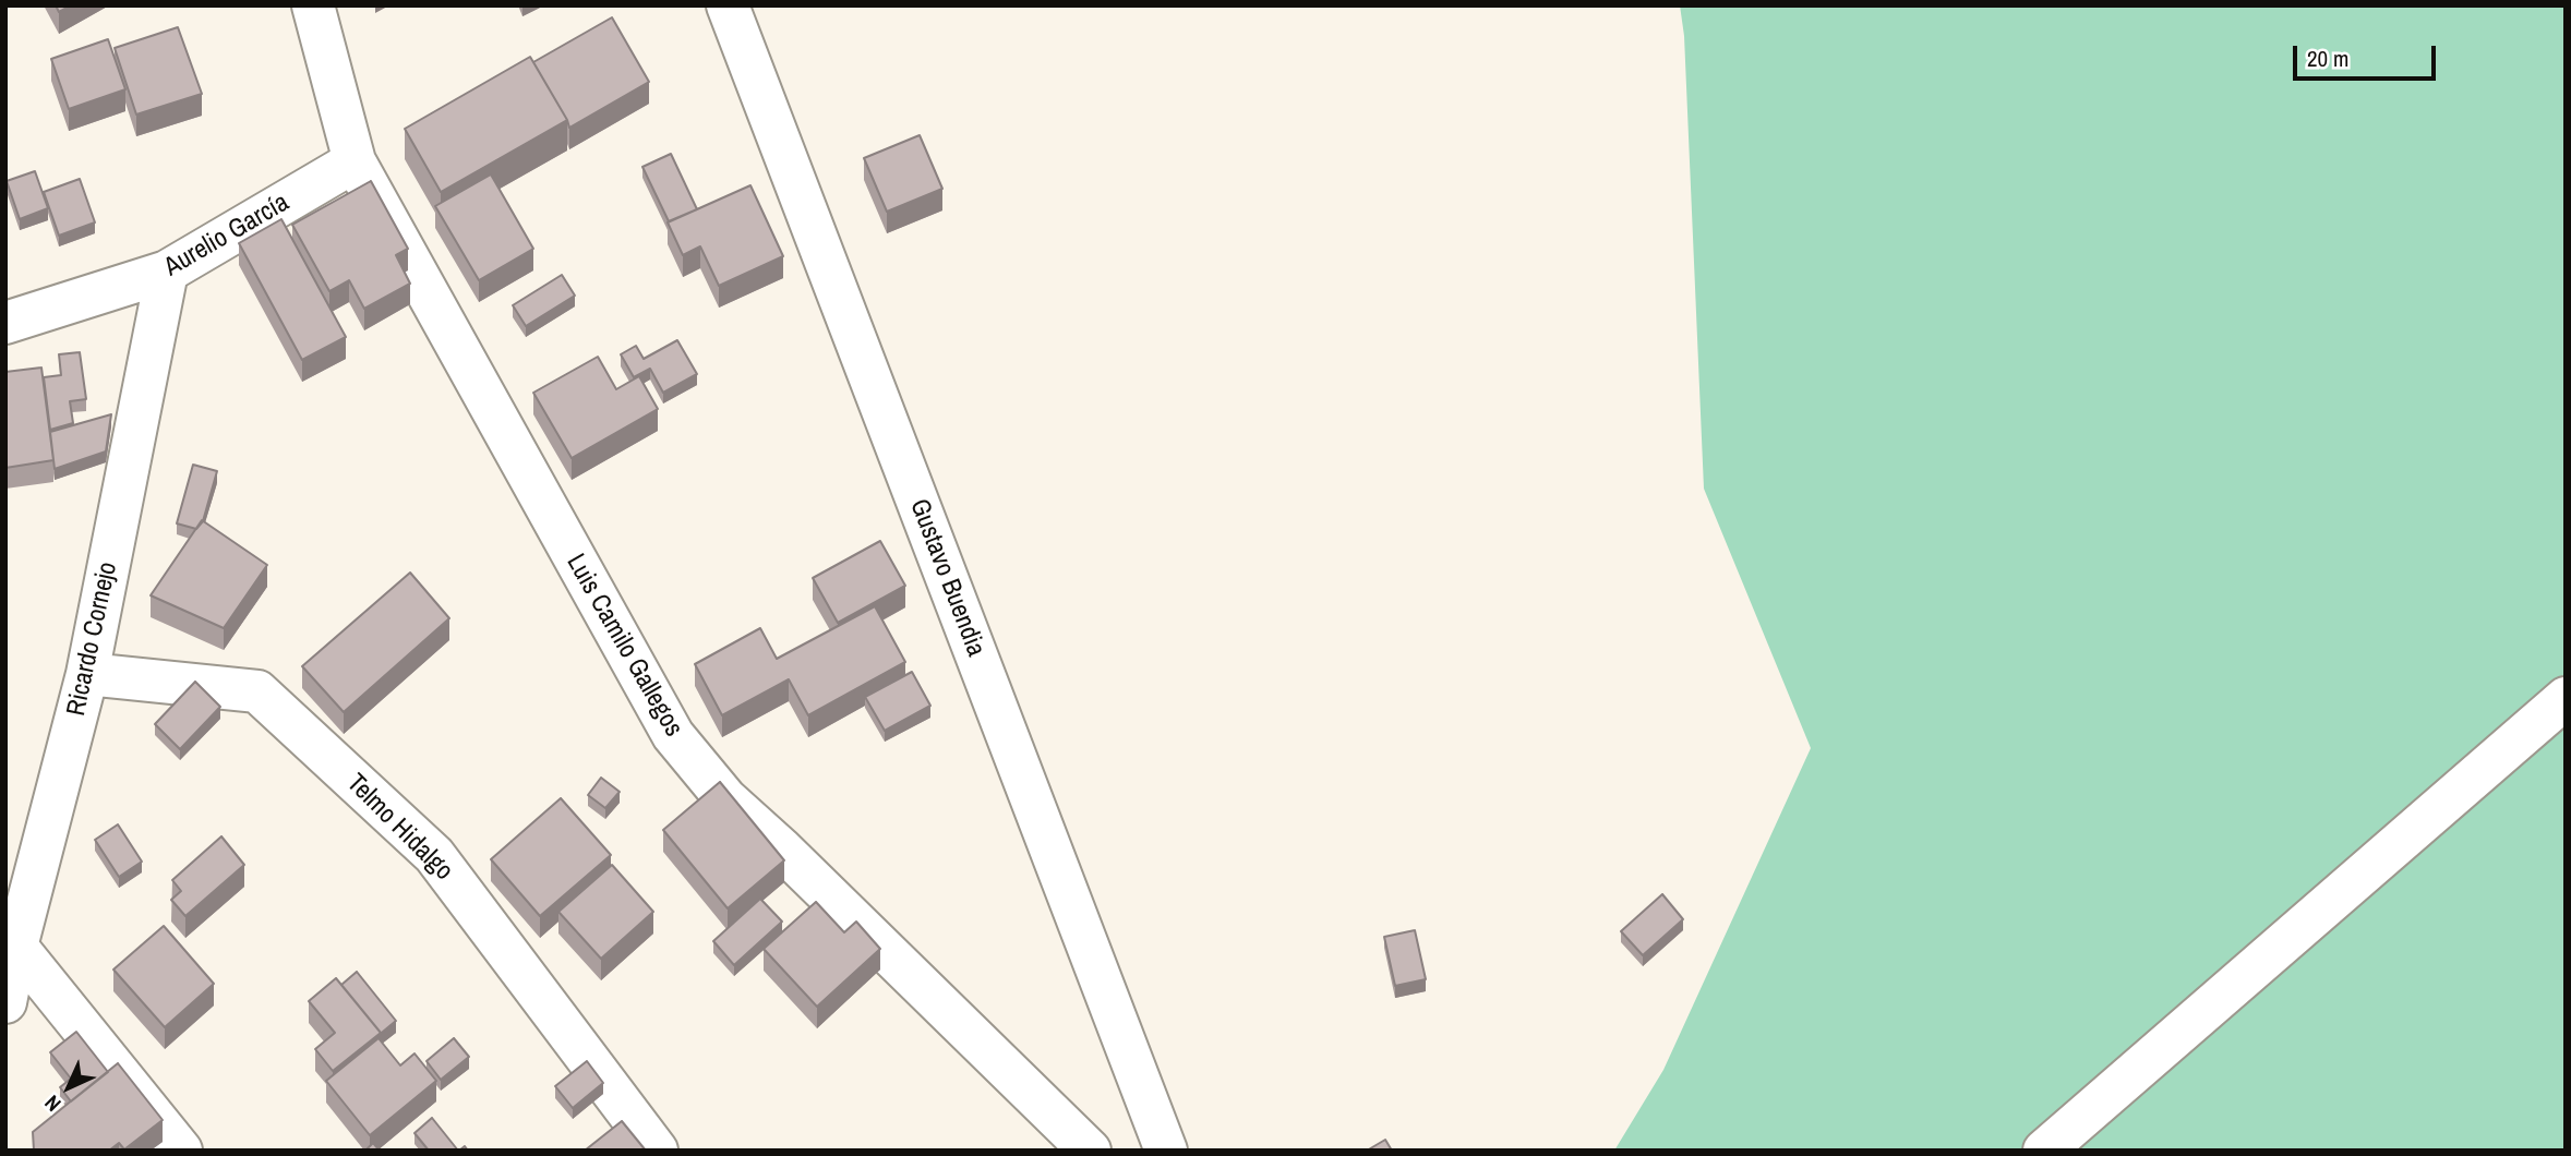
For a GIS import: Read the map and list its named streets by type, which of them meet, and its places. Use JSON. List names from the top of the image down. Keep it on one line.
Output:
{"streets":{"street":["Aurelio García","Gustavo Buendia","Ricardo Cornejo","Luis Camilo Gallegos","Telmo Hidalgo"]},"crossings":[["Aurelio García","Ricardo Cornejo"],["Aurelio García","Luis Camilo Gallegos"],["Ricardo Cornejo","Telmo Hidalgo"]],"scale_bar":"20 m","north":"bottom left"}
